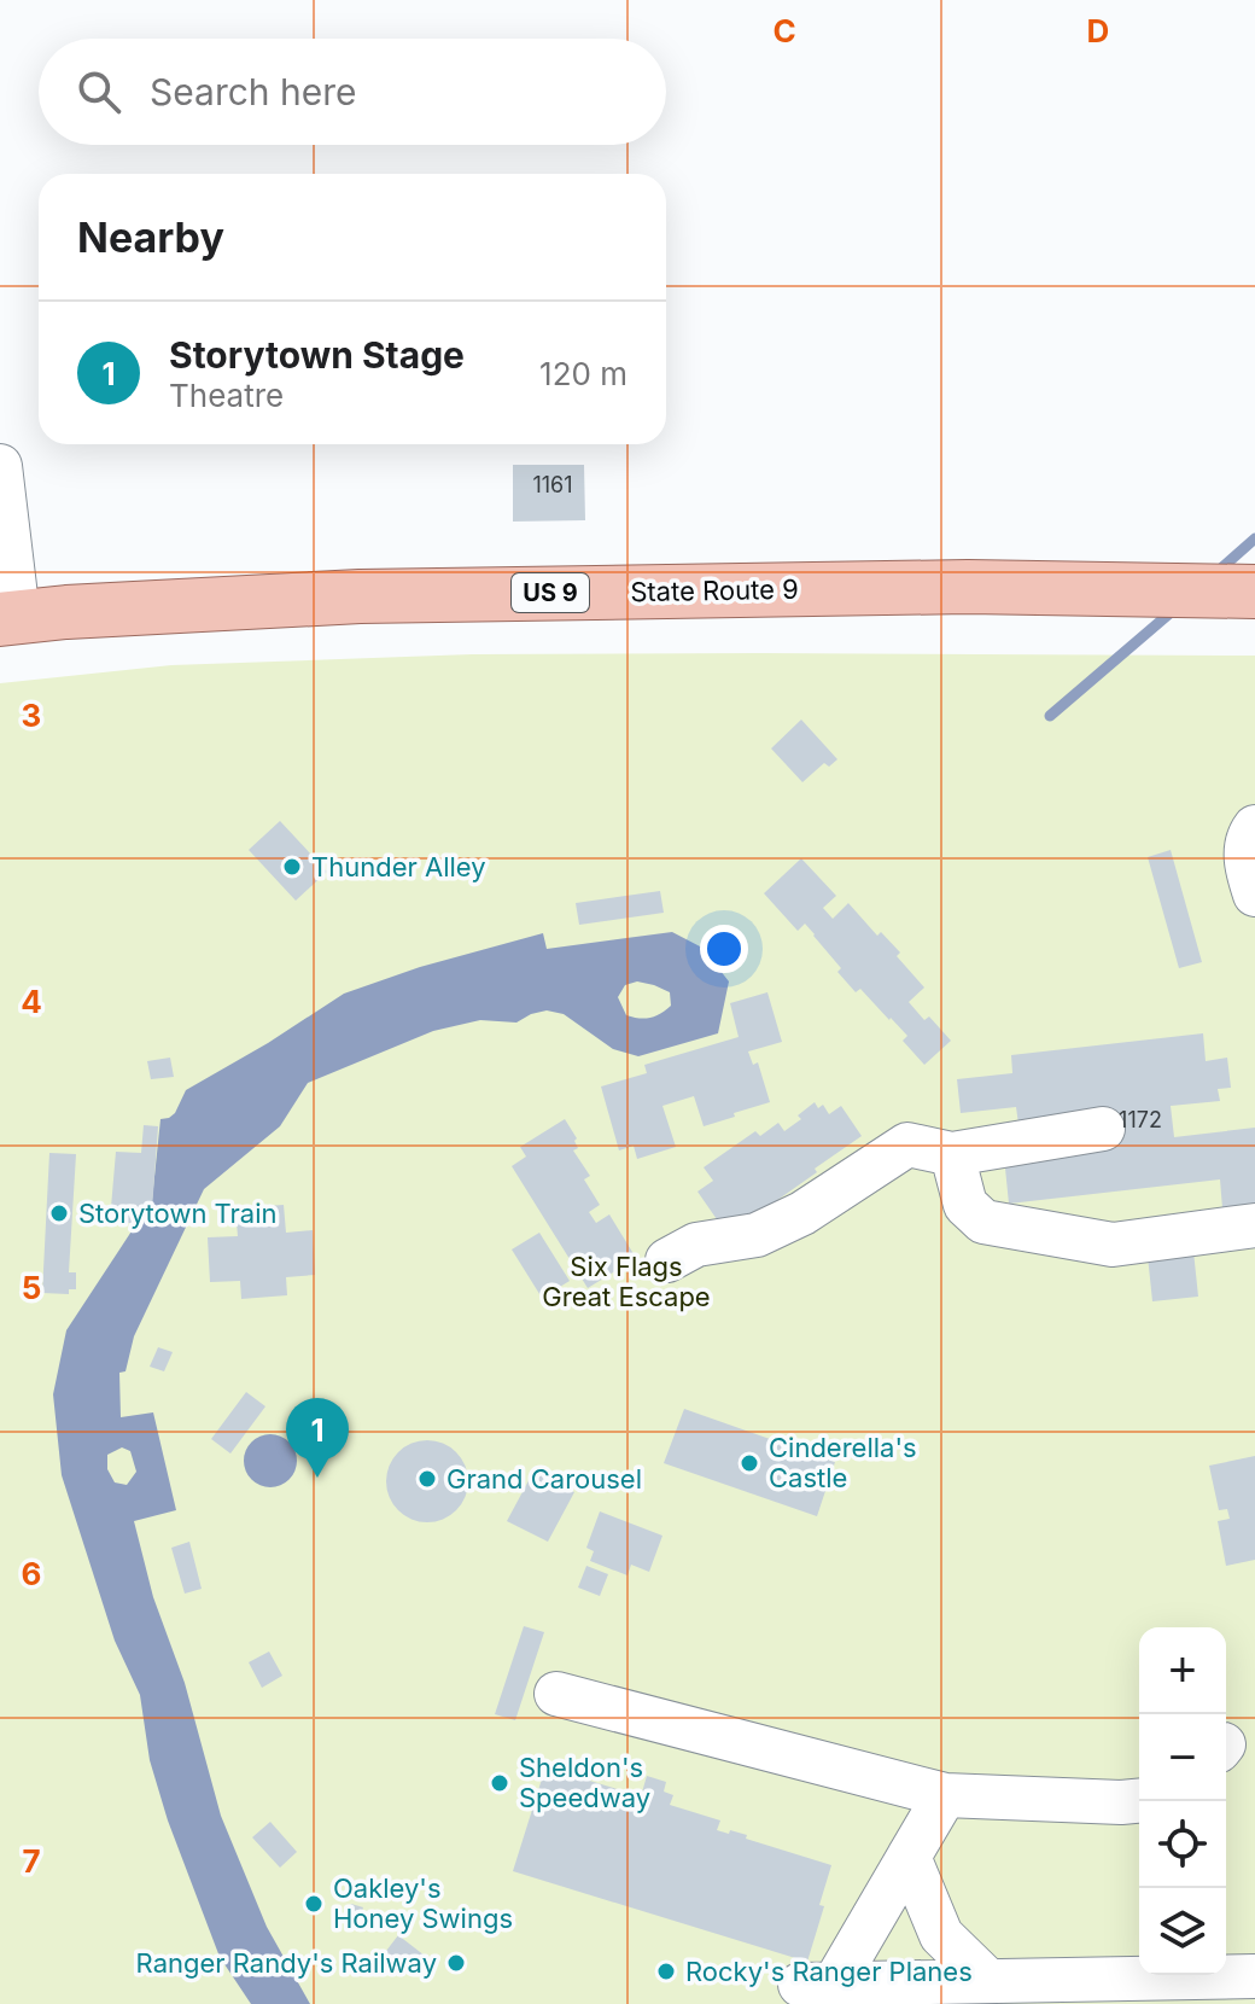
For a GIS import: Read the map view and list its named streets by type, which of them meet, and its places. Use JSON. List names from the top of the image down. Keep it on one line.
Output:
{"streets":{"main road":["State Route 9","US 9"]},"parks":["Six Flags Great Escape"],"places":["Thunder Alley","Storytown Train","Cinderella's Castle","Grand Carousel","Sheldon's Speedway","Oakley's Honey Swings","Ranger Randy's Railway","Rocky's Ranger Planes"],"house_numbers":["1161","1172"],"page":{"search":"Search here","heading":"Nearby","list":[{"mark":"1","name":"Storytown Stage","note":"Theatre","value":"120 m"}],"pins":"1","map_buttons":["+","−"]},"grid":{"columns":["C","D"],"rows":["3","4","5","6","7"]}}
